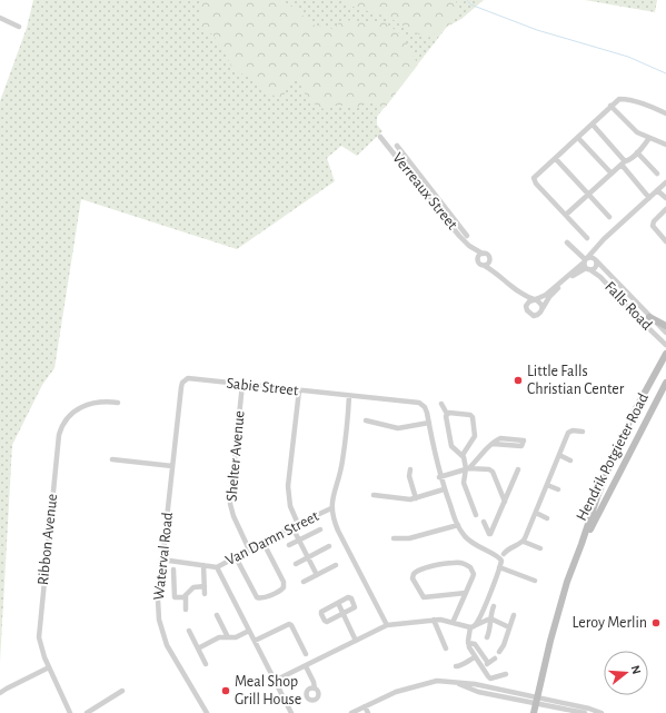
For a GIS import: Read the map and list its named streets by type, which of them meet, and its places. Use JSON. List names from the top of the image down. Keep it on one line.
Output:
{"streets":{"main road":["Hendrik Potgieter Road"],"street":["Verreaux Street","Falls Road","Sabie Street","Shelter Avenue","Van Damn Street","Ribbon Avenue","Waterval Road"]},"crossings":[["Sabie Street","Shelter Avenue"],["Sabie Street","Waterval Road"],["Shelter Avenue","Van Damn Street"],["Van Damn Street","Waterval Road"]],"places":["Little Falls Christian Center","Leroy Merlin","Meal Shop Grill House"],"north":"right"}
